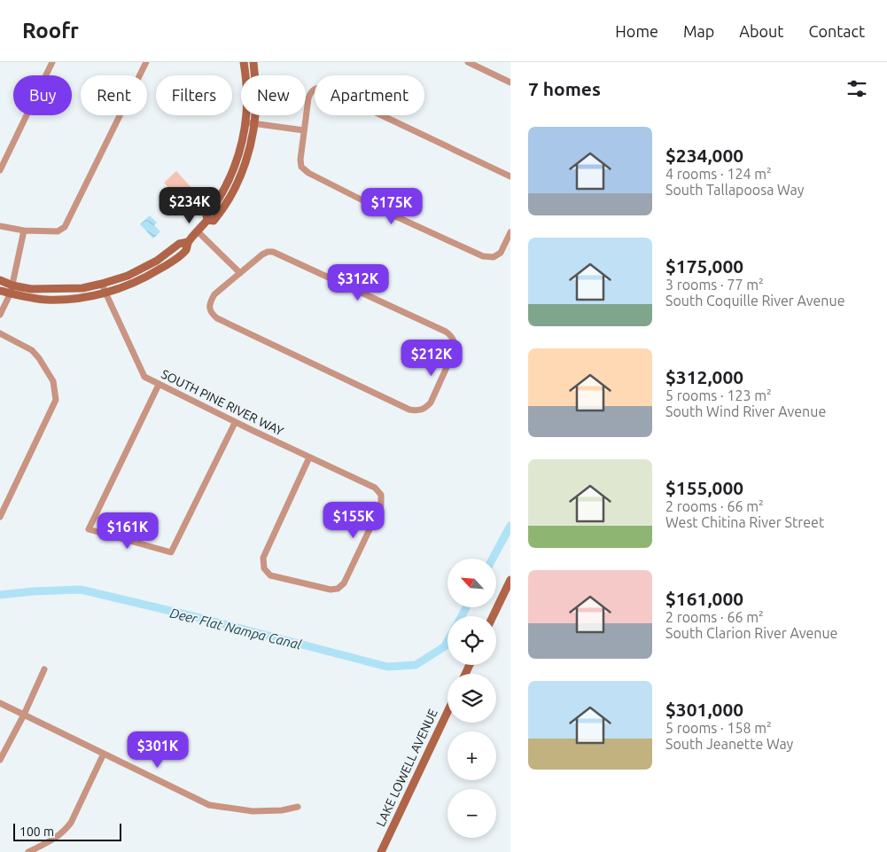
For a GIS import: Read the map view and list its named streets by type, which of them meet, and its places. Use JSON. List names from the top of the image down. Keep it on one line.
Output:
{"streets":{"street":["SOUTH PINE RIVER WAY","LAKE LOWELL AVENUE"]},"water":["Deer Flat Nampa Canal"],"scale_bar":"100 m","north":"top left","page":{"header":"Roofr","nav":["Home","Map","About","Contact"],"heading":"7 homes","chip":["Buy","Rent","Filters","New","Apartment"],"list":[{"name":"$234,000","note":"4 rooms · 124 m² · South Tallapoosa Way"},{"name":"$175,000","note":"3 rooms · 77 m² · South Coquille River Avenue"},{"name":"$312,000","note":"5 rooms · 123 m² · South Wind River Avenue"},{"name":"$155,000","note":"2 rooms · 66 m² · West Chitina River Street"},{"name":"$161,000","note":"2 rooms · 66 m² · South Clarion River Avenue"},{"name":"$301,000","note":"5 rooms · 158 m² · South Jeanette Way"}],"price":["$234K","$175K","$312K","$212K","$155K","$161K","$301K"],"map_buttons":["+","−"],"scale":"100 m"}}
